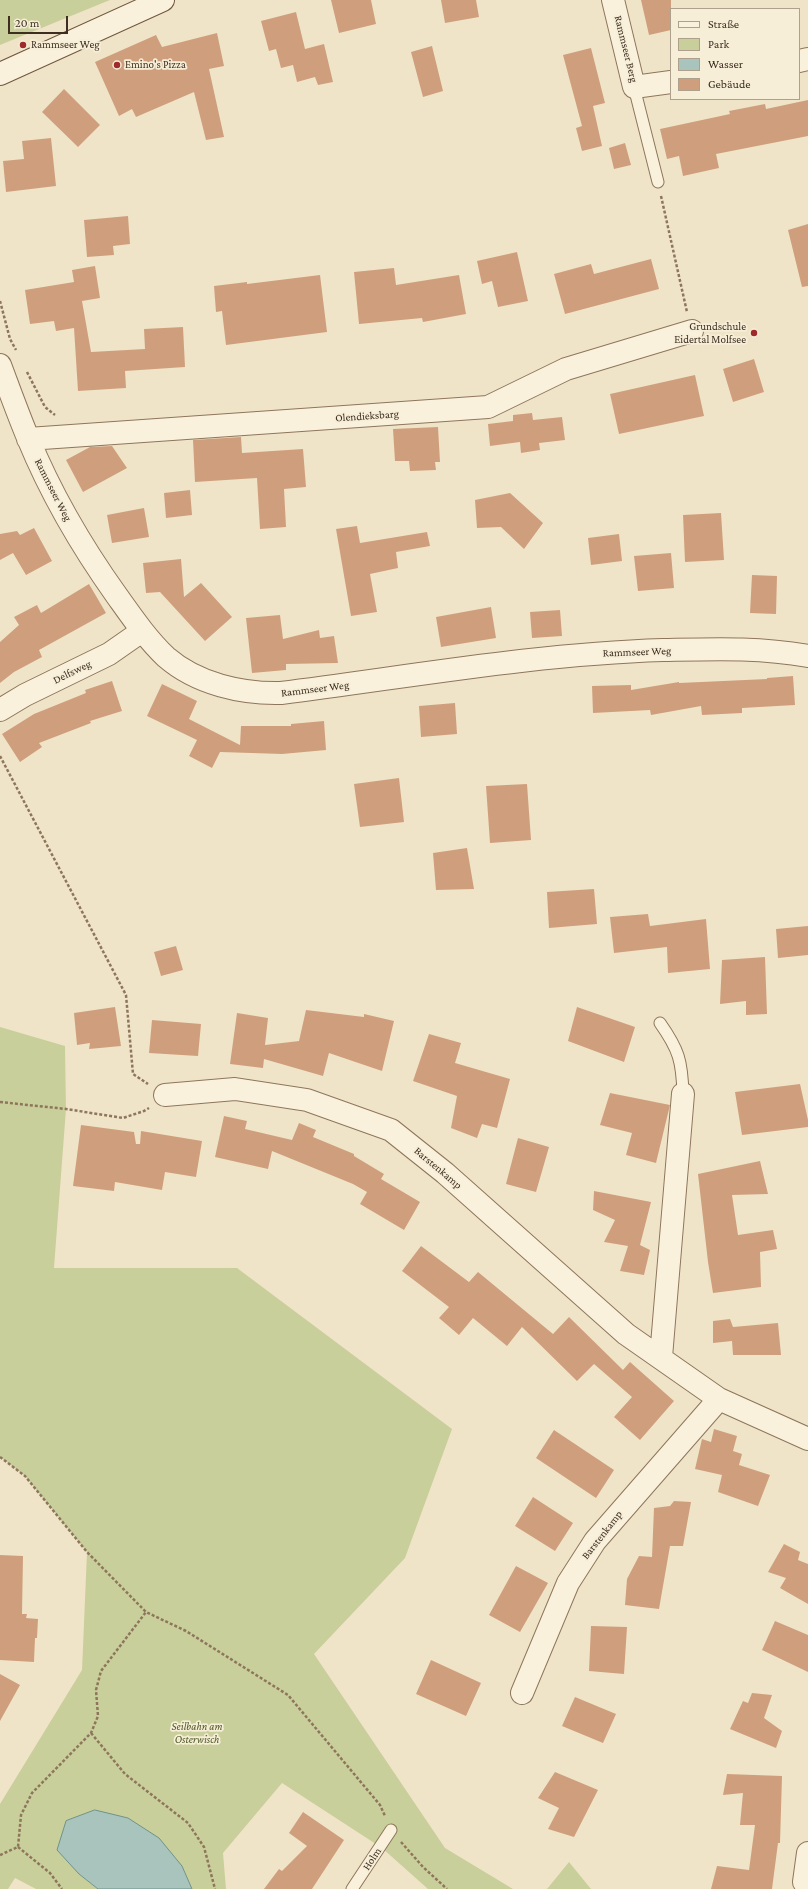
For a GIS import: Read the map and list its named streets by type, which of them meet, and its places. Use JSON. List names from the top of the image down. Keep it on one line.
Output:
{"streets":{"street":["Rammseer Berg","Olendieksbarg","Rammseer Weg","Delfsweg","Barstenkamp"],"lane":["Holm"]},"crossings":[["Olendieksbarg","Rammseer Weg"],["Rammseer Weg","Delfsweg"]],"parks":["Seilbahn am Osterwisch"],"places":["Rammseer Weg","Emino's Pizza","Grundschule Eidertal Molfsee"],"legend":["Straße","Park","Wasser","Gebäude"],"scale_bar":"20 m"}
